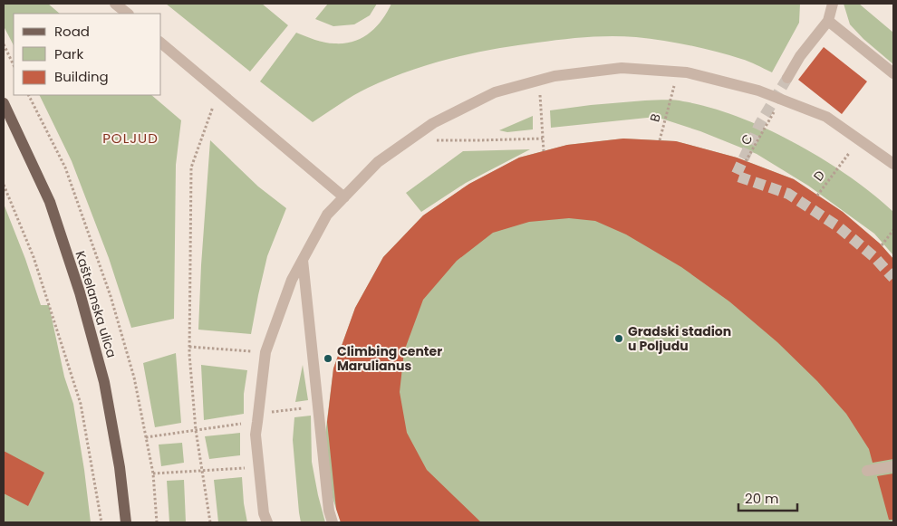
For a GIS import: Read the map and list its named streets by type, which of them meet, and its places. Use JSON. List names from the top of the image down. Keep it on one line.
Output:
{"streets":{"main road":["Kaštelanska ulica"],"path":["B","C","D"]},"districts":["POLJUD"],"places":["Gradski stadion u Poljudu","Climbing center Marulianus"],"legend":["Road","Park","Building"],"scale_bar":"20 m"}
